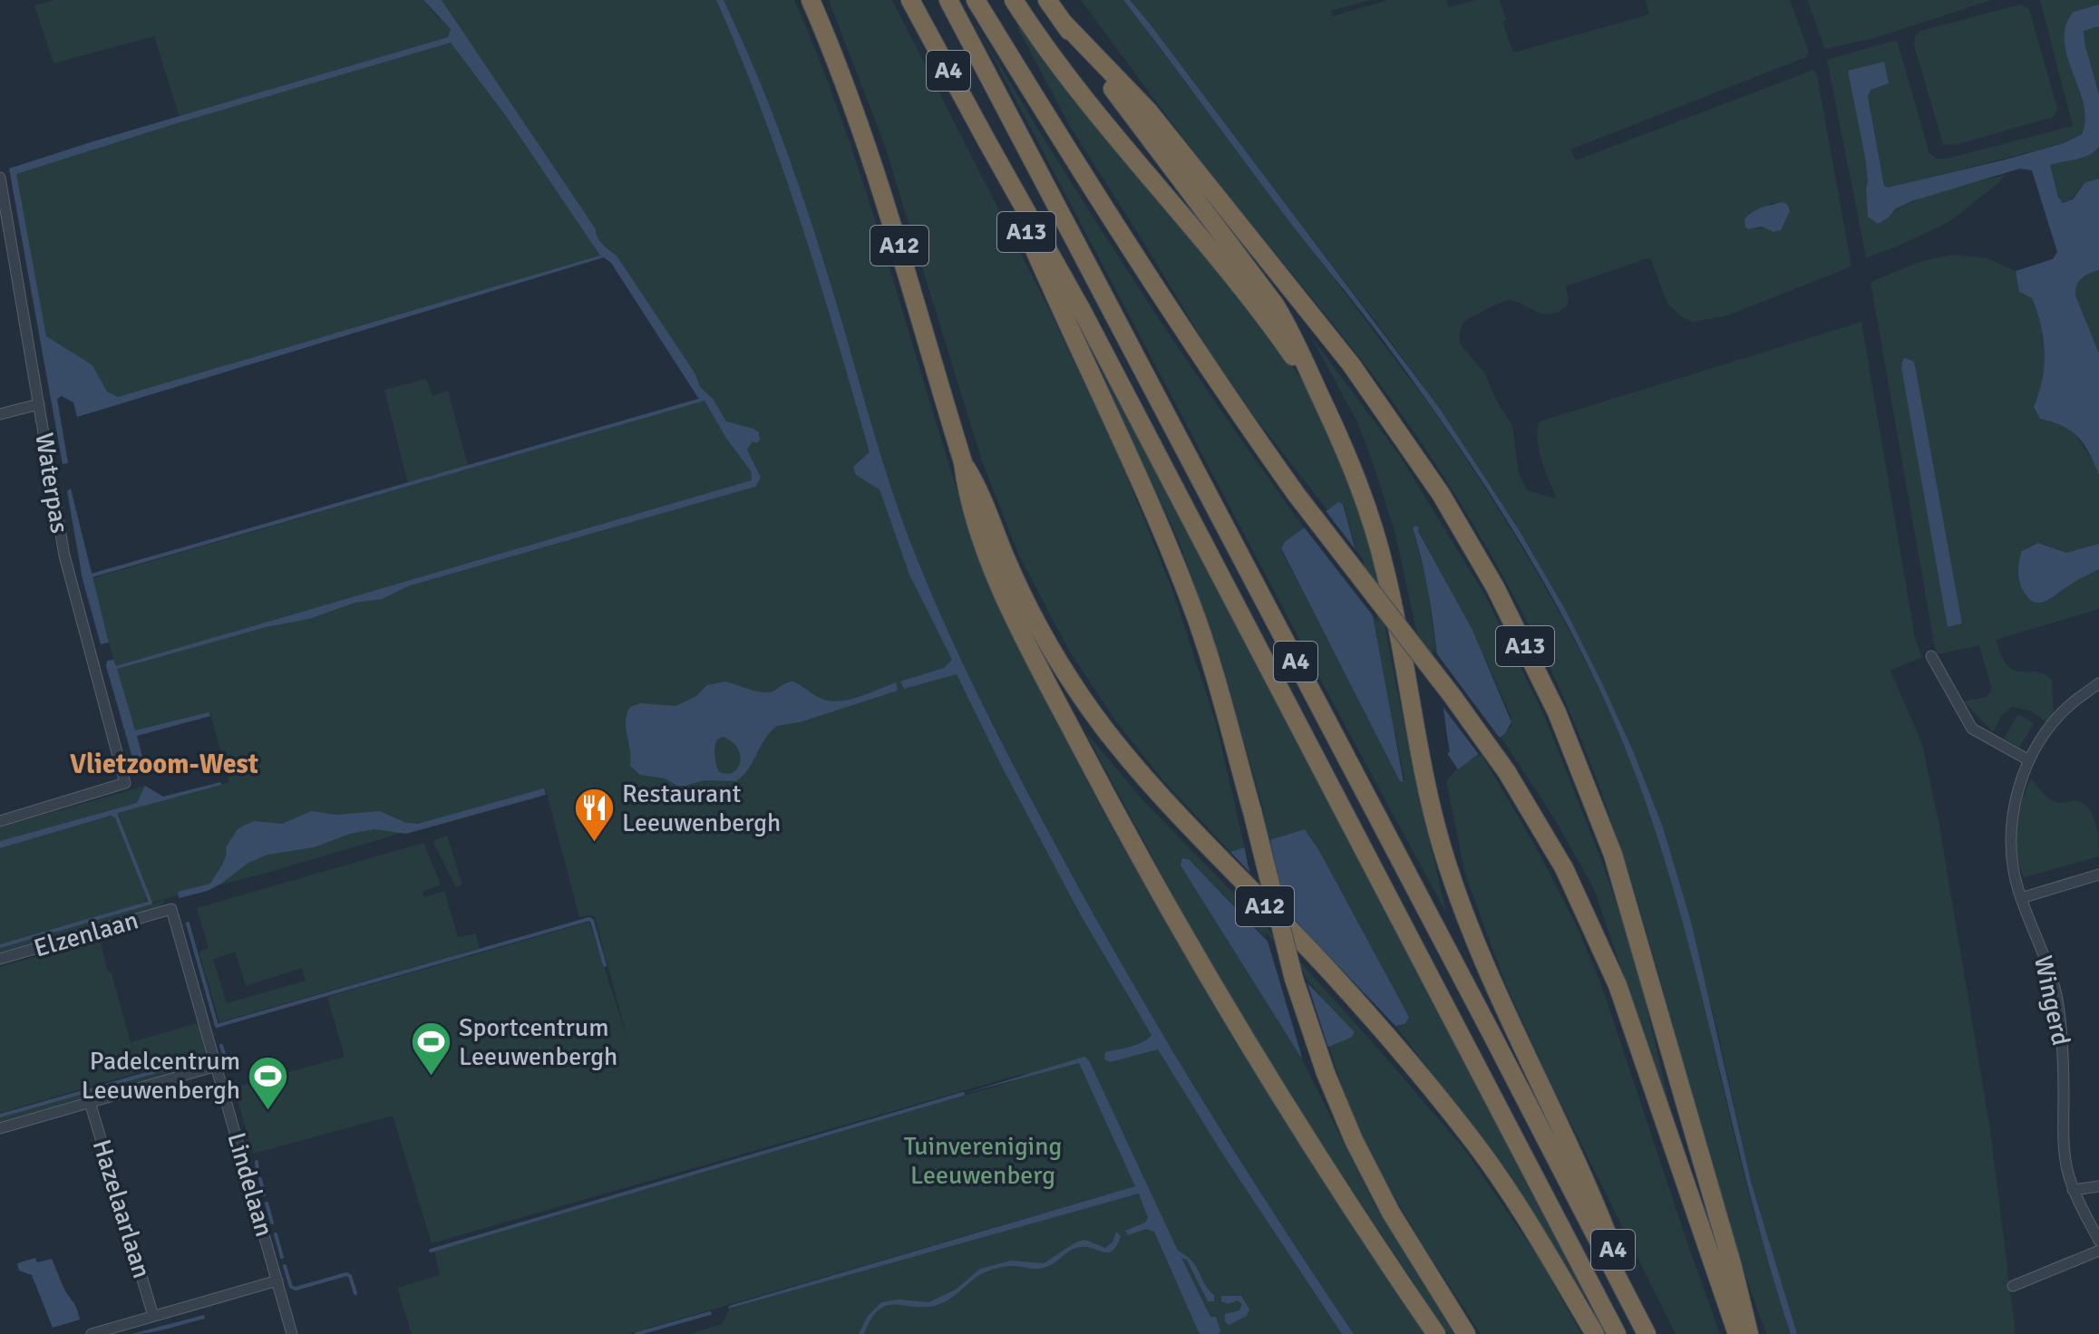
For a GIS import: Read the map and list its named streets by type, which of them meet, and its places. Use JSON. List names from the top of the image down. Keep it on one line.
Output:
{"streets":{"highway":["A4","A13","A12"],"street":["Waterpas","Elzenlaan","Wingerd","Lindelaan","Hazelaarlaan"]},"crossings":[["A4","A13"],["Elzenlaan","Lindelaan"]],"districts":["Vlietzoom-West"],"parks":["Tuinvereniging Leeuwenberg"],"places":{"restaurant":["Restaurant Leeuwenbergh"],"sports":["Sportcentrum Leeuwenbergh","Padelcentrum Leeuwenbergh"]}}
